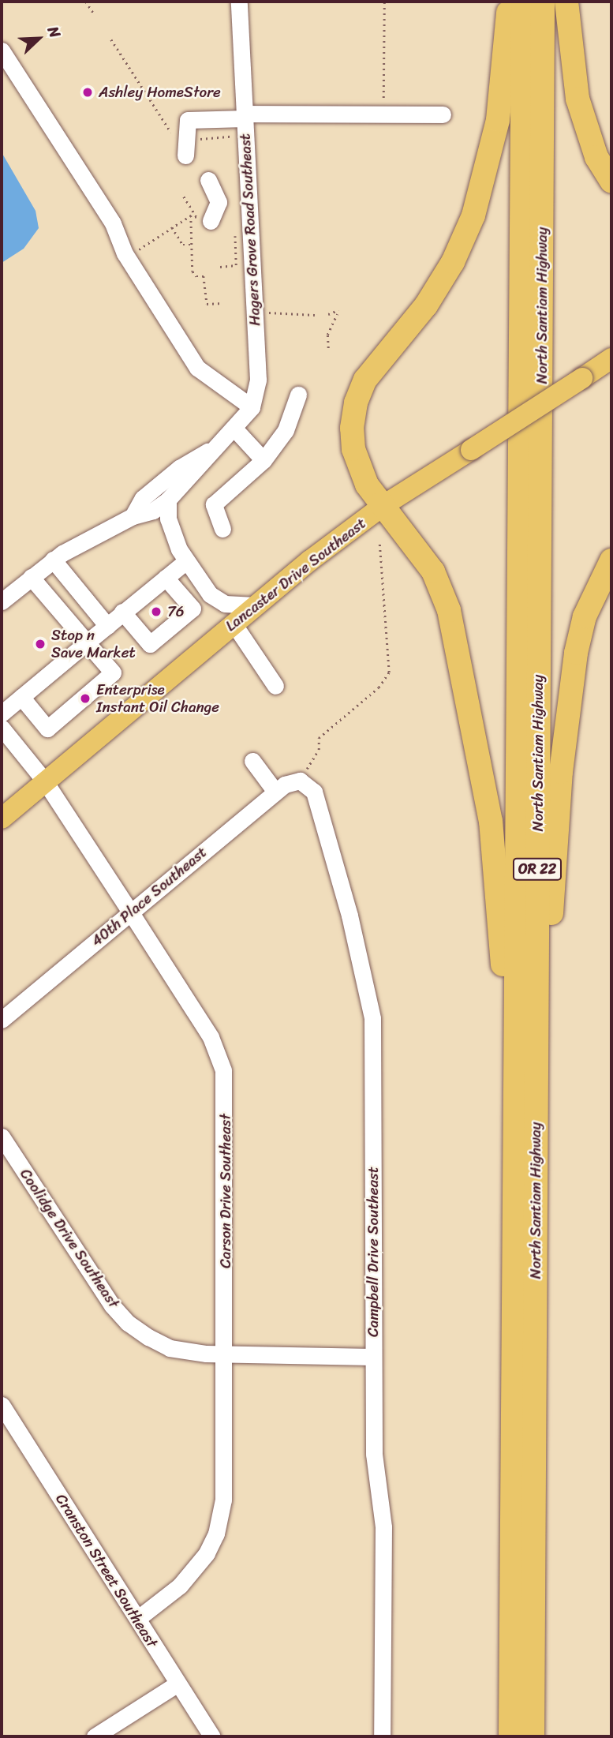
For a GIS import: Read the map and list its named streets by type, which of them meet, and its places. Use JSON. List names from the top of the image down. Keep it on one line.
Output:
{"streets":{"highway":["North Santiam Highway","OR 22"],"main road":["Lancaster Drive Southeast"],"street":["Hagers Grove Road Southeast","40th Place Southeast","Carson Drive Southeast","Coolidge Drive Southeast","Campbell Drive Southeast","Cranston Street Southeast"]},"crossings":[["Lancaster Drive Southeast","Carson Drive Southeast"],["40th Place Southeast","Carson Drive Southeast"],["40th Place Southeast","Campbell Drive Southeast"],["Carson Drive Southeast","Coolidge Drive Southeast"],["Carson Drive Southeast","Cranston Street Southeast"],["Coolidge Drive Southeast","Campbell Drive Southeast"]],"places":["Ashley HomeStore","76","Stop n Save Market","Enterprise Instant Oil Change"],"north":"top right"}
